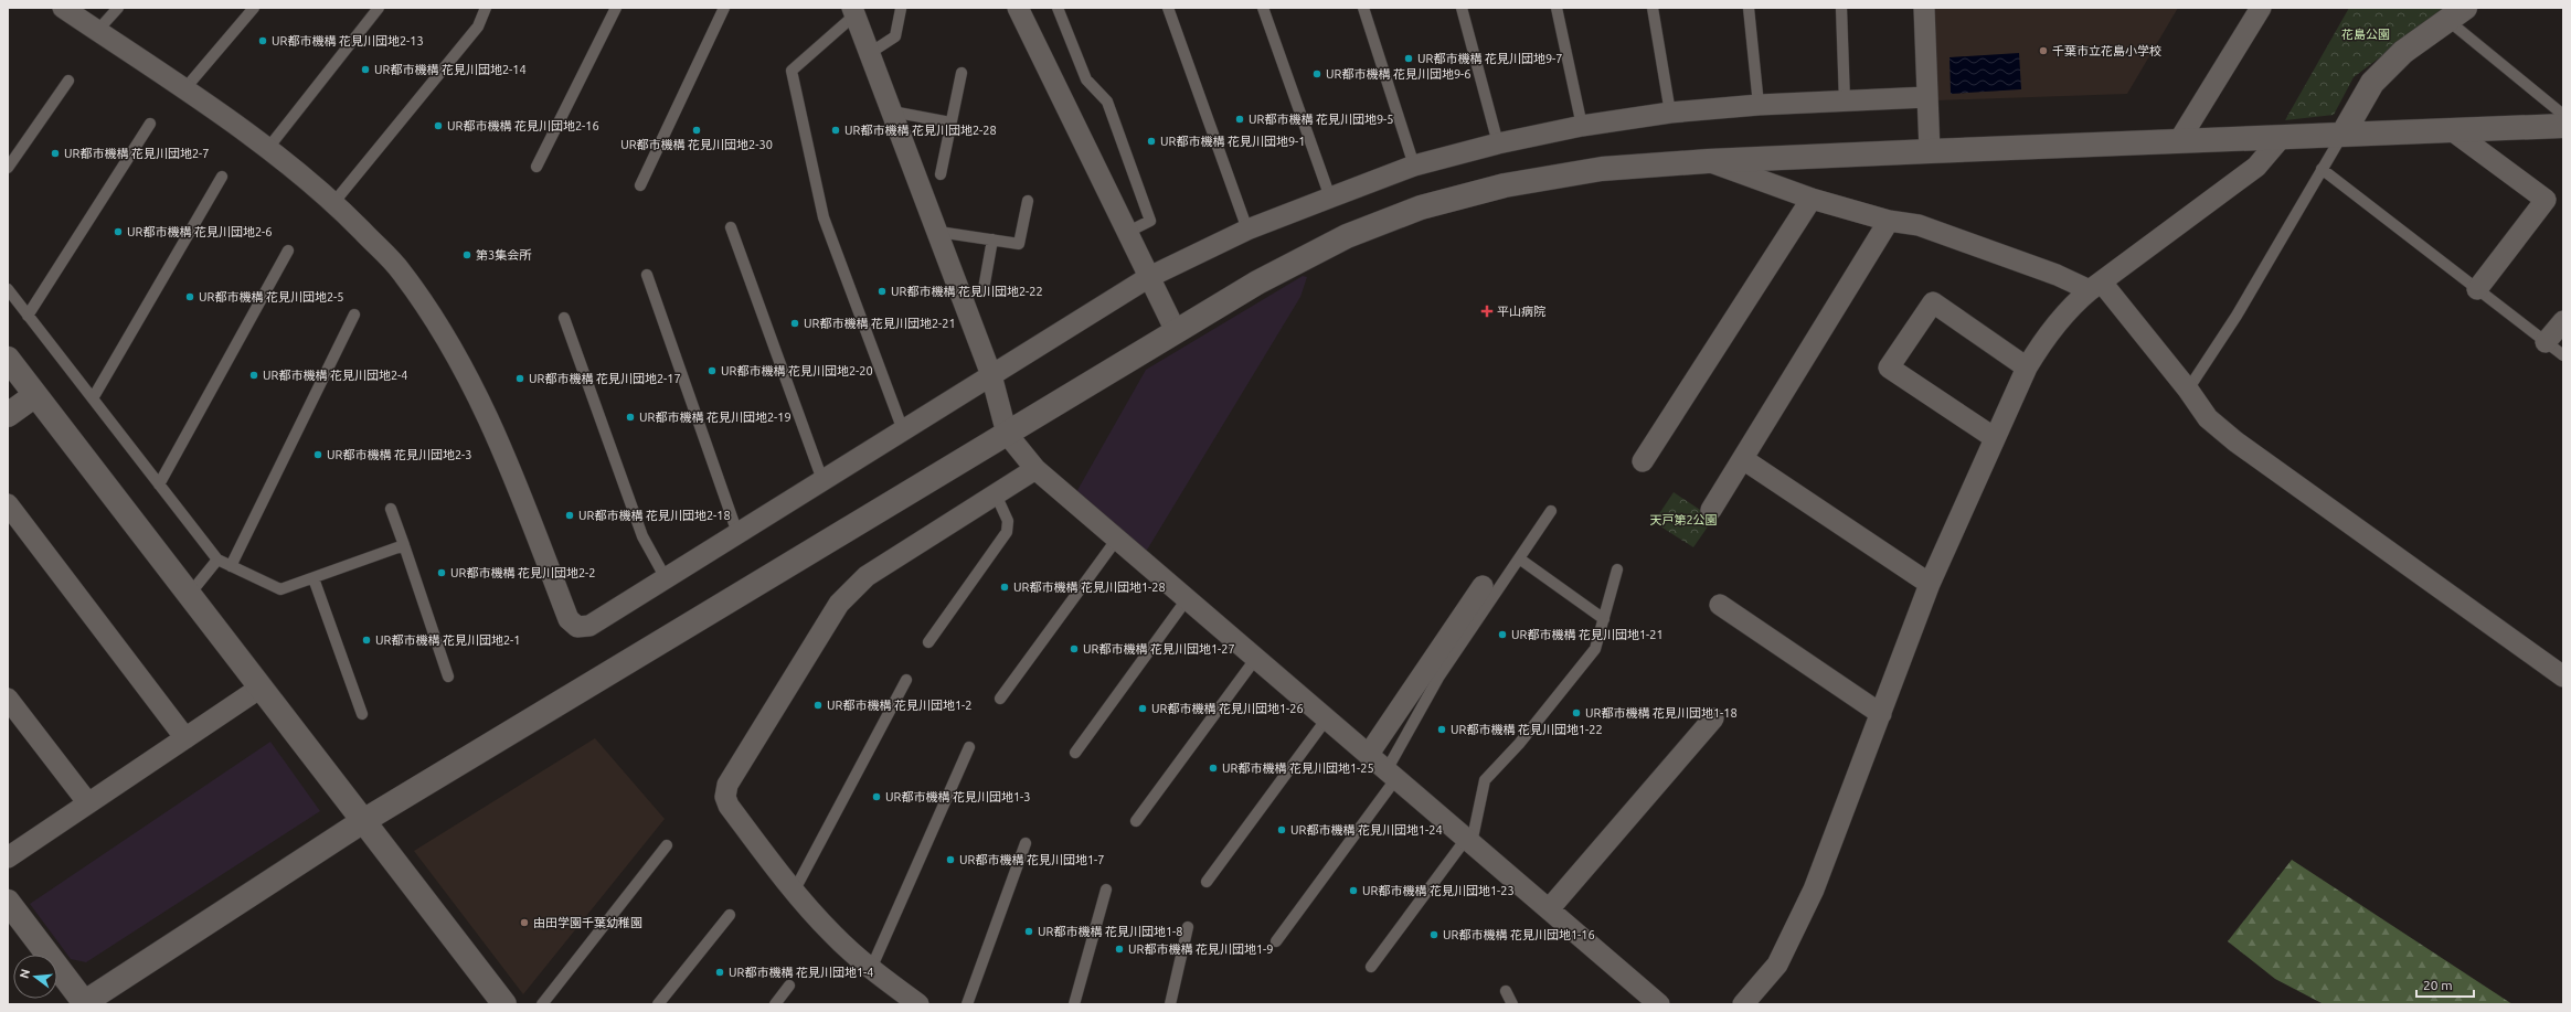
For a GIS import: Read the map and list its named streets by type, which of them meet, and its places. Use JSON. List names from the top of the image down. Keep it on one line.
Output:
{"parks":["花島公園","天戸第2公園"],"places":{"other":["UR都市機構 花見川団地2-13","千葉市立花島小学校","UR都市機構 花見川団地9-7","UR都市機構 花見川団地2-14","UR都市機構 花見川団地9-6","UR都市機構 花見川団地9-5","UR都市機構 花見川団地2-16","UR都市機構 花見川団地2-30","UR都市機構 花見川団地2-28","UR都市機構 花見川団地9-1","UR都市機構 花見川団地2-7","UR都市機構 花見川団地2-6","第3集会所","UR都市機構 花見川団地2-22","UR都市機構 花見川団地2-5","UR都市機構 花見川団地2-21","UR都市機構 花見川団地2-20","UR都市機構 花見川団地2-4","UR都市機構 花見川団地2-17","UR都市機構 花見川団地2-19","UR都市機構 花見川団地2-3","UR都市機構 花見川団地2-18","UR都市機構 花見川団地2-2","UR都市機構 花見川団地1-28","UR都市機構 花見川団地1-21","UR都市機構 花見川団地2-1","UR都市機構 花見川団地1-27","UR都市機構 花見川団地1-2","UR都市機構 花見川団地1-26","UR都市機構 花見川団地1-18","UR都市機構 花見川団地1-22","UR都市機構 花見川団地1-25","UR都市機構 花見川団地1-3","UR都市機構 花見川団地1-24","UR都市機構 花見川団地1-7","UR都市機構 花見川団地1-23","由田学園千葉幼稚園","UR都市機構 花見川団地1-8","UR都市機構 花見川団地1-16","UR都市機構 花見川団地1-9","UR都市機構 花見川団地1-4"],"health":["平山病院"]},"scale_bar":"20 m","north":"left"}
